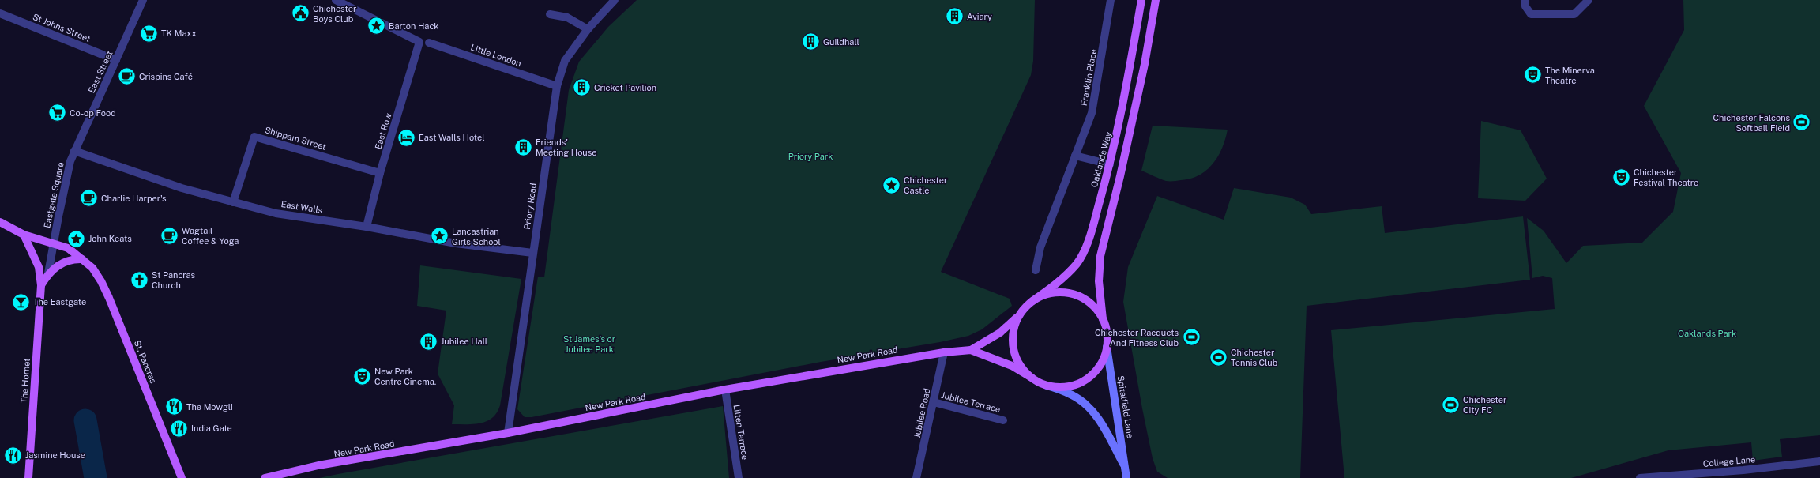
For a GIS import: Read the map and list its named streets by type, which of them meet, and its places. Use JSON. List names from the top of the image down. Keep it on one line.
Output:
{"streets":{"main road":["Oaklands Way","Eastgate Square","New Park Road","St. Pancras","The Hornet","Spitalfield Lane"],"street":["St Johns Street","Little London","East Street","Franklin Place","East Row","Shippam Street","Priory Road","East Walls","Jubilee Terrace","Jubilee Road","Litten Terrace","College Lane"]},"crossings":[["St Johns Street","East Street"],["Little London","Priory Road"],["East Street","Eastgate Square"],["East Street","East Walls"],["East Row","Shippam Street"],["East Row","East Walls"],["Shippam Street","East Walls"],["Oaklands Way","New Park Road"],["Oaklands Way","Spitalfield Lane"],["Eastgate Square","East Walls"],["Eastgate Square","St. Pancras"],["Priory Road","East Walls"],["Priory Road","New Park Road"],["New Park Road","Spitalfield Lane"],["New Park Road","Jubilee Road"],["New Park Road","Litten Terrace"],["Jubilee Terrace","Jubilee Road"]],"parks":["Priory Park","Oaklands Park","St James's or Jubilee Park"],"places":{"public building":["Chichester Boys Club"],"building":["Aviary","Guildhall","Cricket Pavilion","Friends' Meeting House","Jubilee Hall"],"place":["Barton Hack","Chichester Castle","Lancastrian Girls School","John Keats"],"supermarket":["TK Maxx","Co-op Food"],"theatre":["The Minerva Theatre","Chichester Festival Theatre","New Park Centre Cinema."],"cafe":["Crispins Café","Charlie Harper's","Wagtail Coffee & Yoga"],"sports":["Chichester Falcons Softball Field","Chichester Racquets And Fitness Club","Chichester Tennis Club","Chichester City FC"],"hotel":["East Walls Hotel"],"church":["St Pancras Church"],"bar":["The Eastgate"],"restaurant":["The Mowgli","India Gate","Jasmine House"]}}
